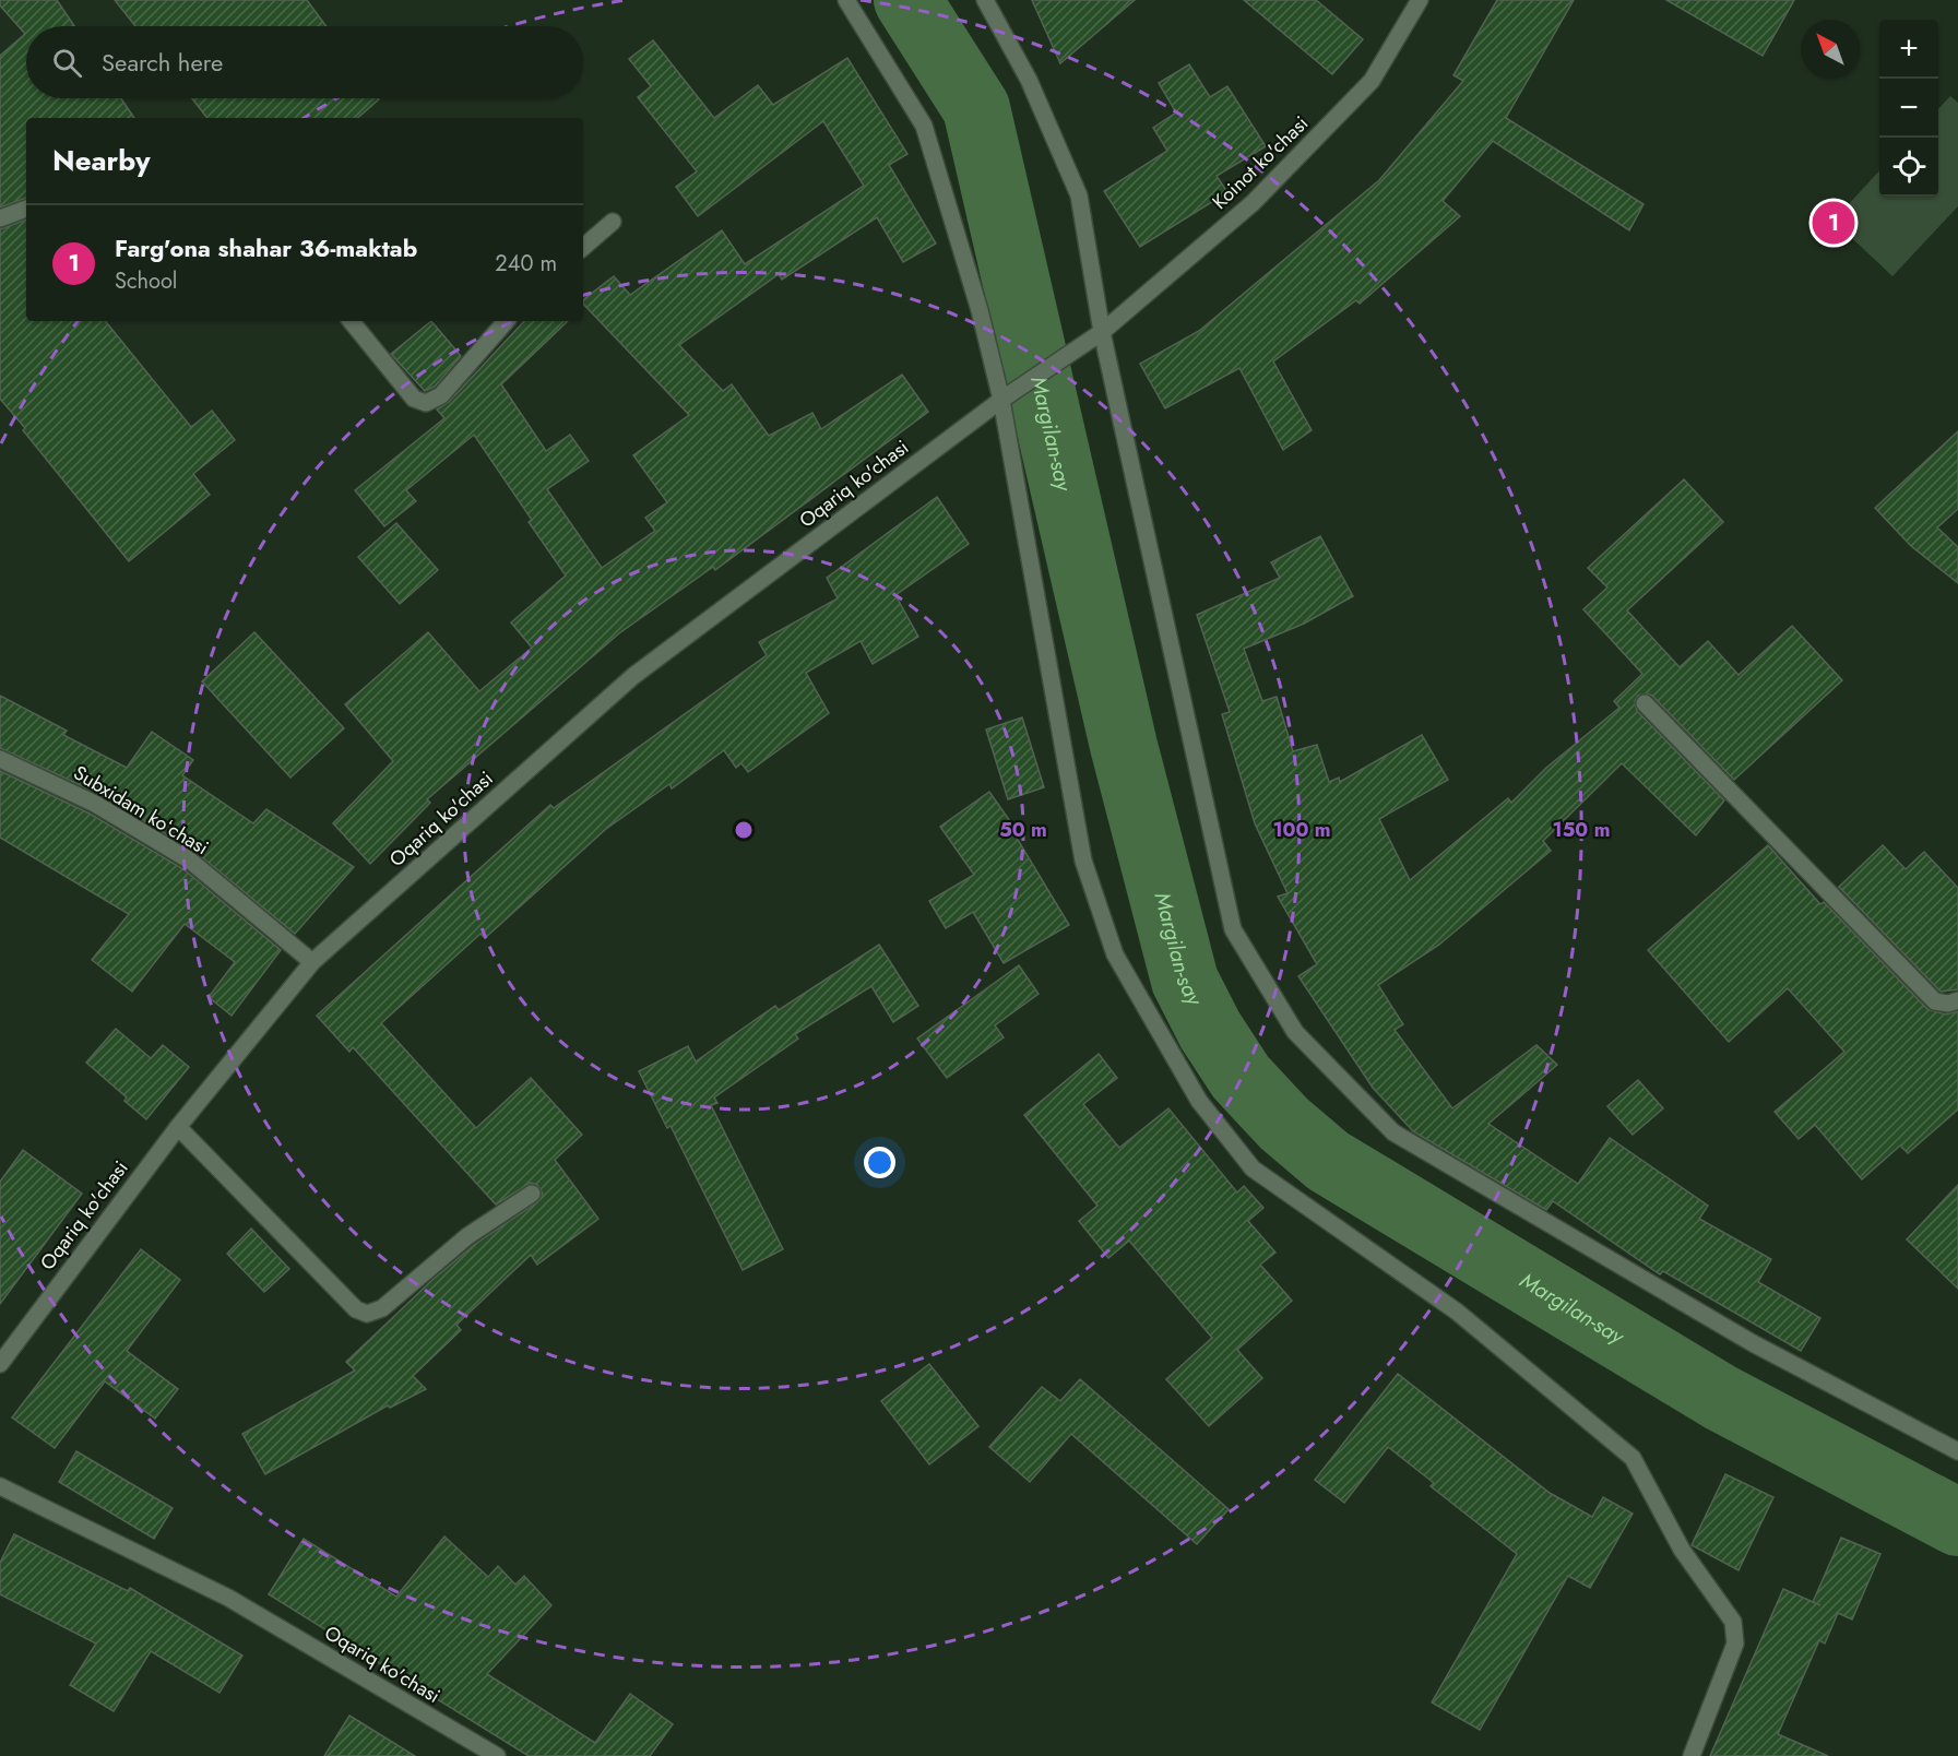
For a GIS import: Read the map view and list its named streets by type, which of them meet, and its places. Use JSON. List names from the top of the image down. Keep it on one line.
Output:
{"streets":{"street":["Koinot ko'chasi","Oqariq ko'chasi","Subxidam koʻchasi"]},"crossings":[["Koinot ko'chasi","Oqariq ko'chasi"],["Oqariq ko'chasi","Subxidam koʻchasi"]],"water":["Margilan-say"],"north":"top left","page":{"map_buttons":["+","−"],"search":"Search here","heading":"Nearby","pins":"1","list":[{"mark":"1","name":"Farg'ona shahar 36-maktab","note":"School","value":"240 m"}]},"rings":["50 m","100 m","150 m"]}
